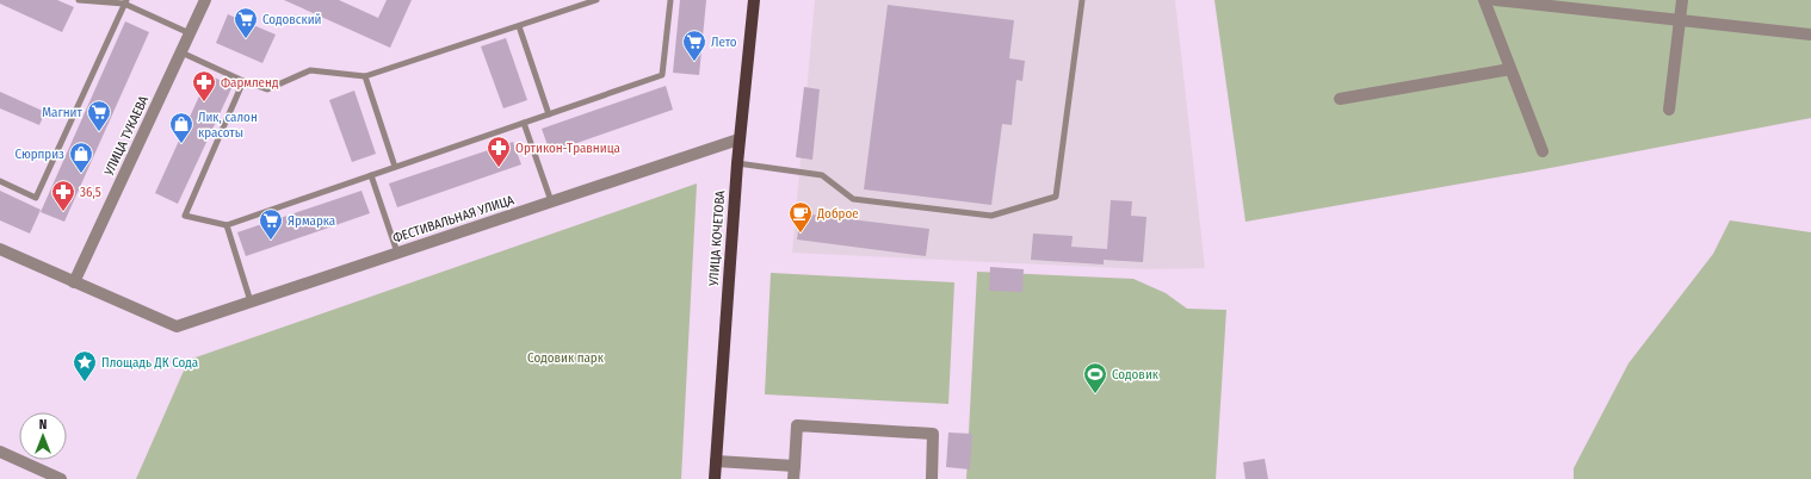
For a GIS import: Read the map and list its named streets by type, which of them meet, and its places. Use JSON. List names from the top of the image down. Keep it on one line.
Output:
{"streets":{"main road":["УЛИЦА КОЧЕТОВА"],"street":["УЛИЦА ТУКАЕВА","ФЕСТИВАЛЬНАЯ УЛИЦА"]},"crossings":[["УЛИЦА ТУКАЕВА","ФЕСТИВАЛЬНАЯ УЛИЦА"],["ФЕСТИВАЛЬНАЯ УЛИЦА","УЛИЦА КОЧЕТОВА"]],"parks":["Содовик парк"],"places":{"supermarket":["Содовский","Лето","Магнит","Ярмарка"],"pharmacy":["Фармленд","Ортикон-Травница","36,5"],"shop":["Лик, салон красоты","Сюрприз"],"cafe":["Доброе"],"place":["Площадь ДК Сода"],"sports":["Содовик"]},"north":"top"}
